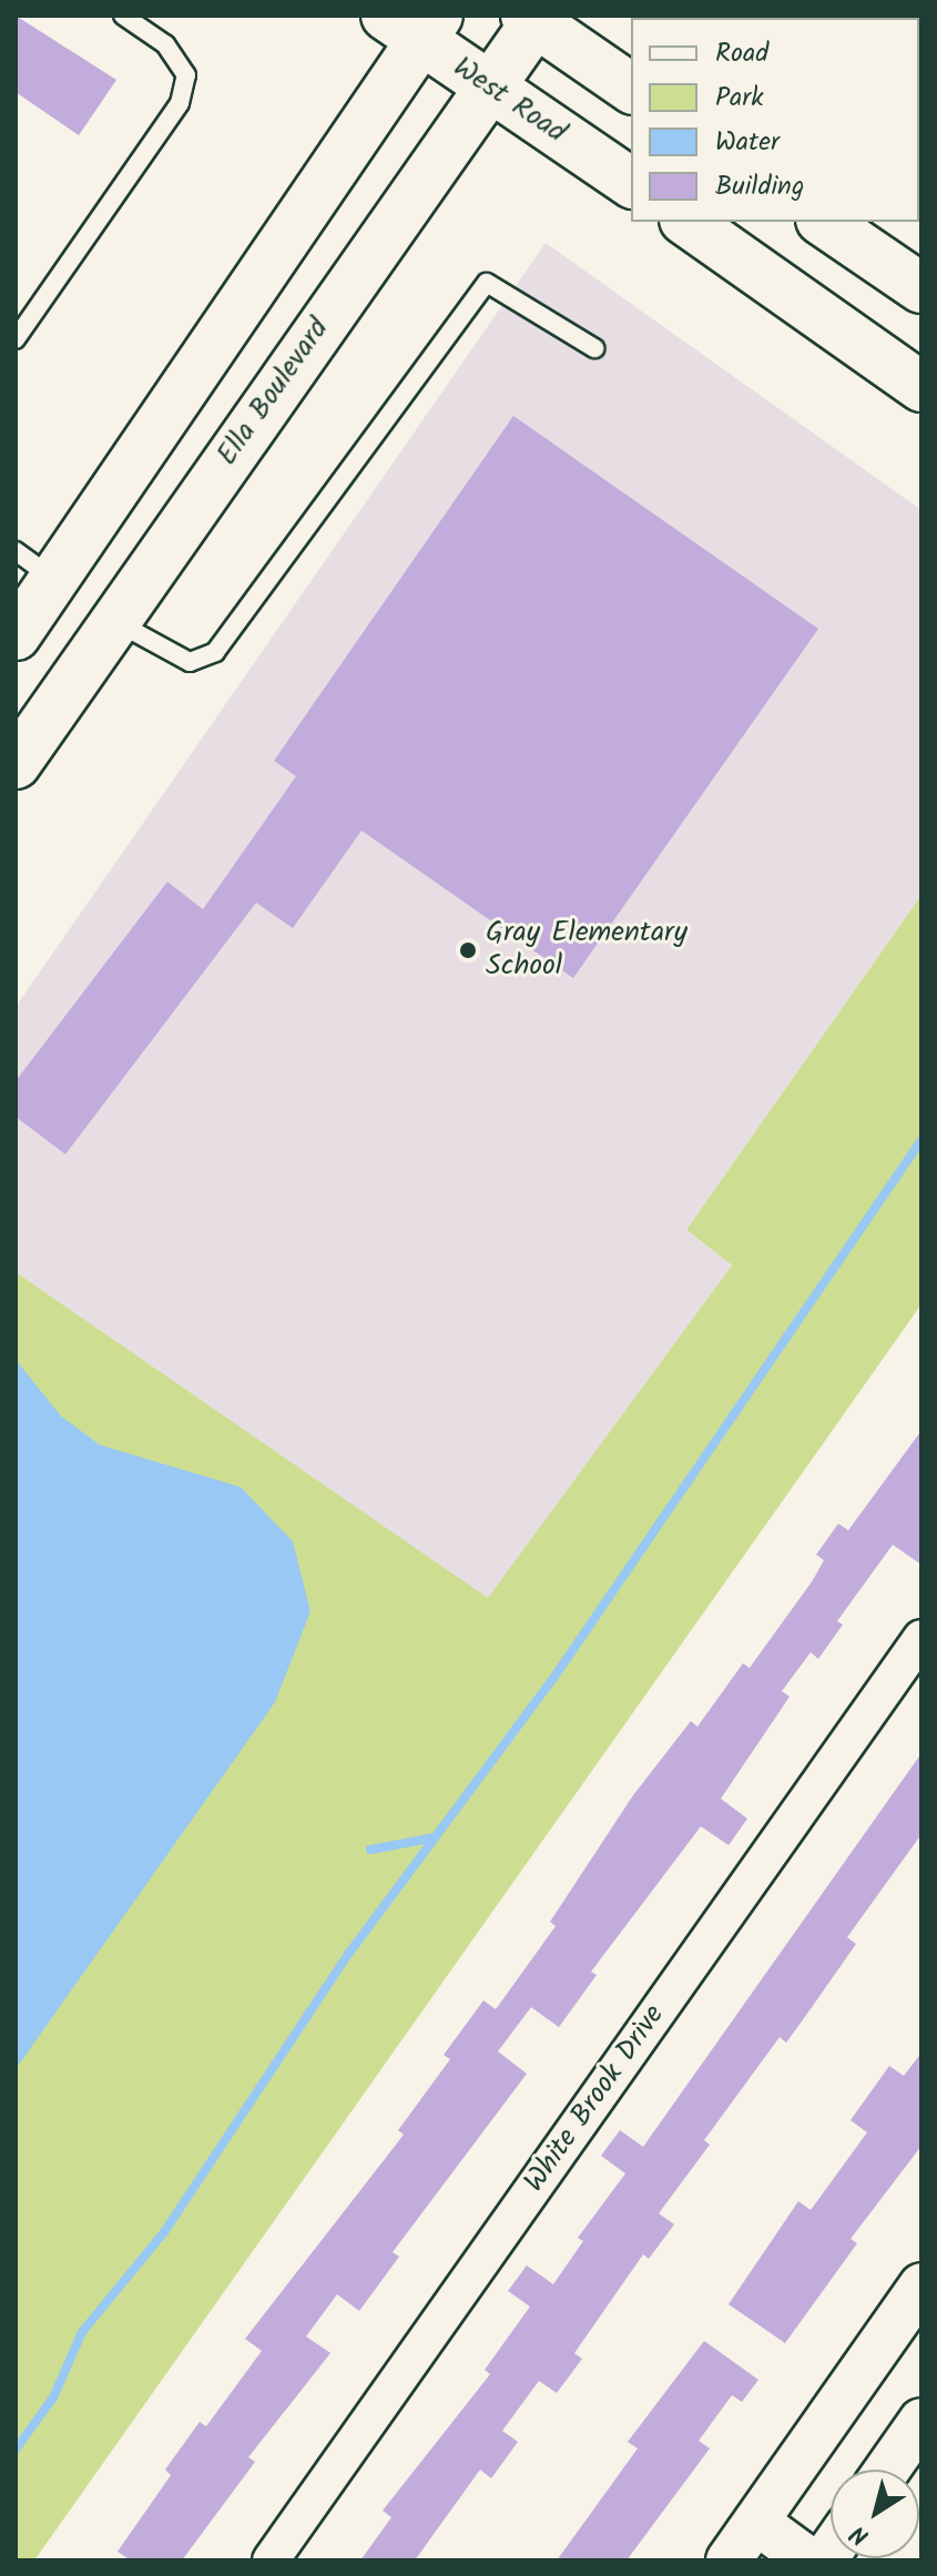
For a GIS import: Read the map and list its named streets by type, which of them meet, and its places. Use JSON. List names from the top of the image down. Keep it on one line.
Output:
{"streets":{"main road":["West Road","Ella Boulevard"],"street":["White Brook Drive"]},"crossings":[["West Road","Ella Boulevard"]],"places":["Gray Elementary School"],"legend":["Road","Park","Water","Building"],"north":"bottom left"}
